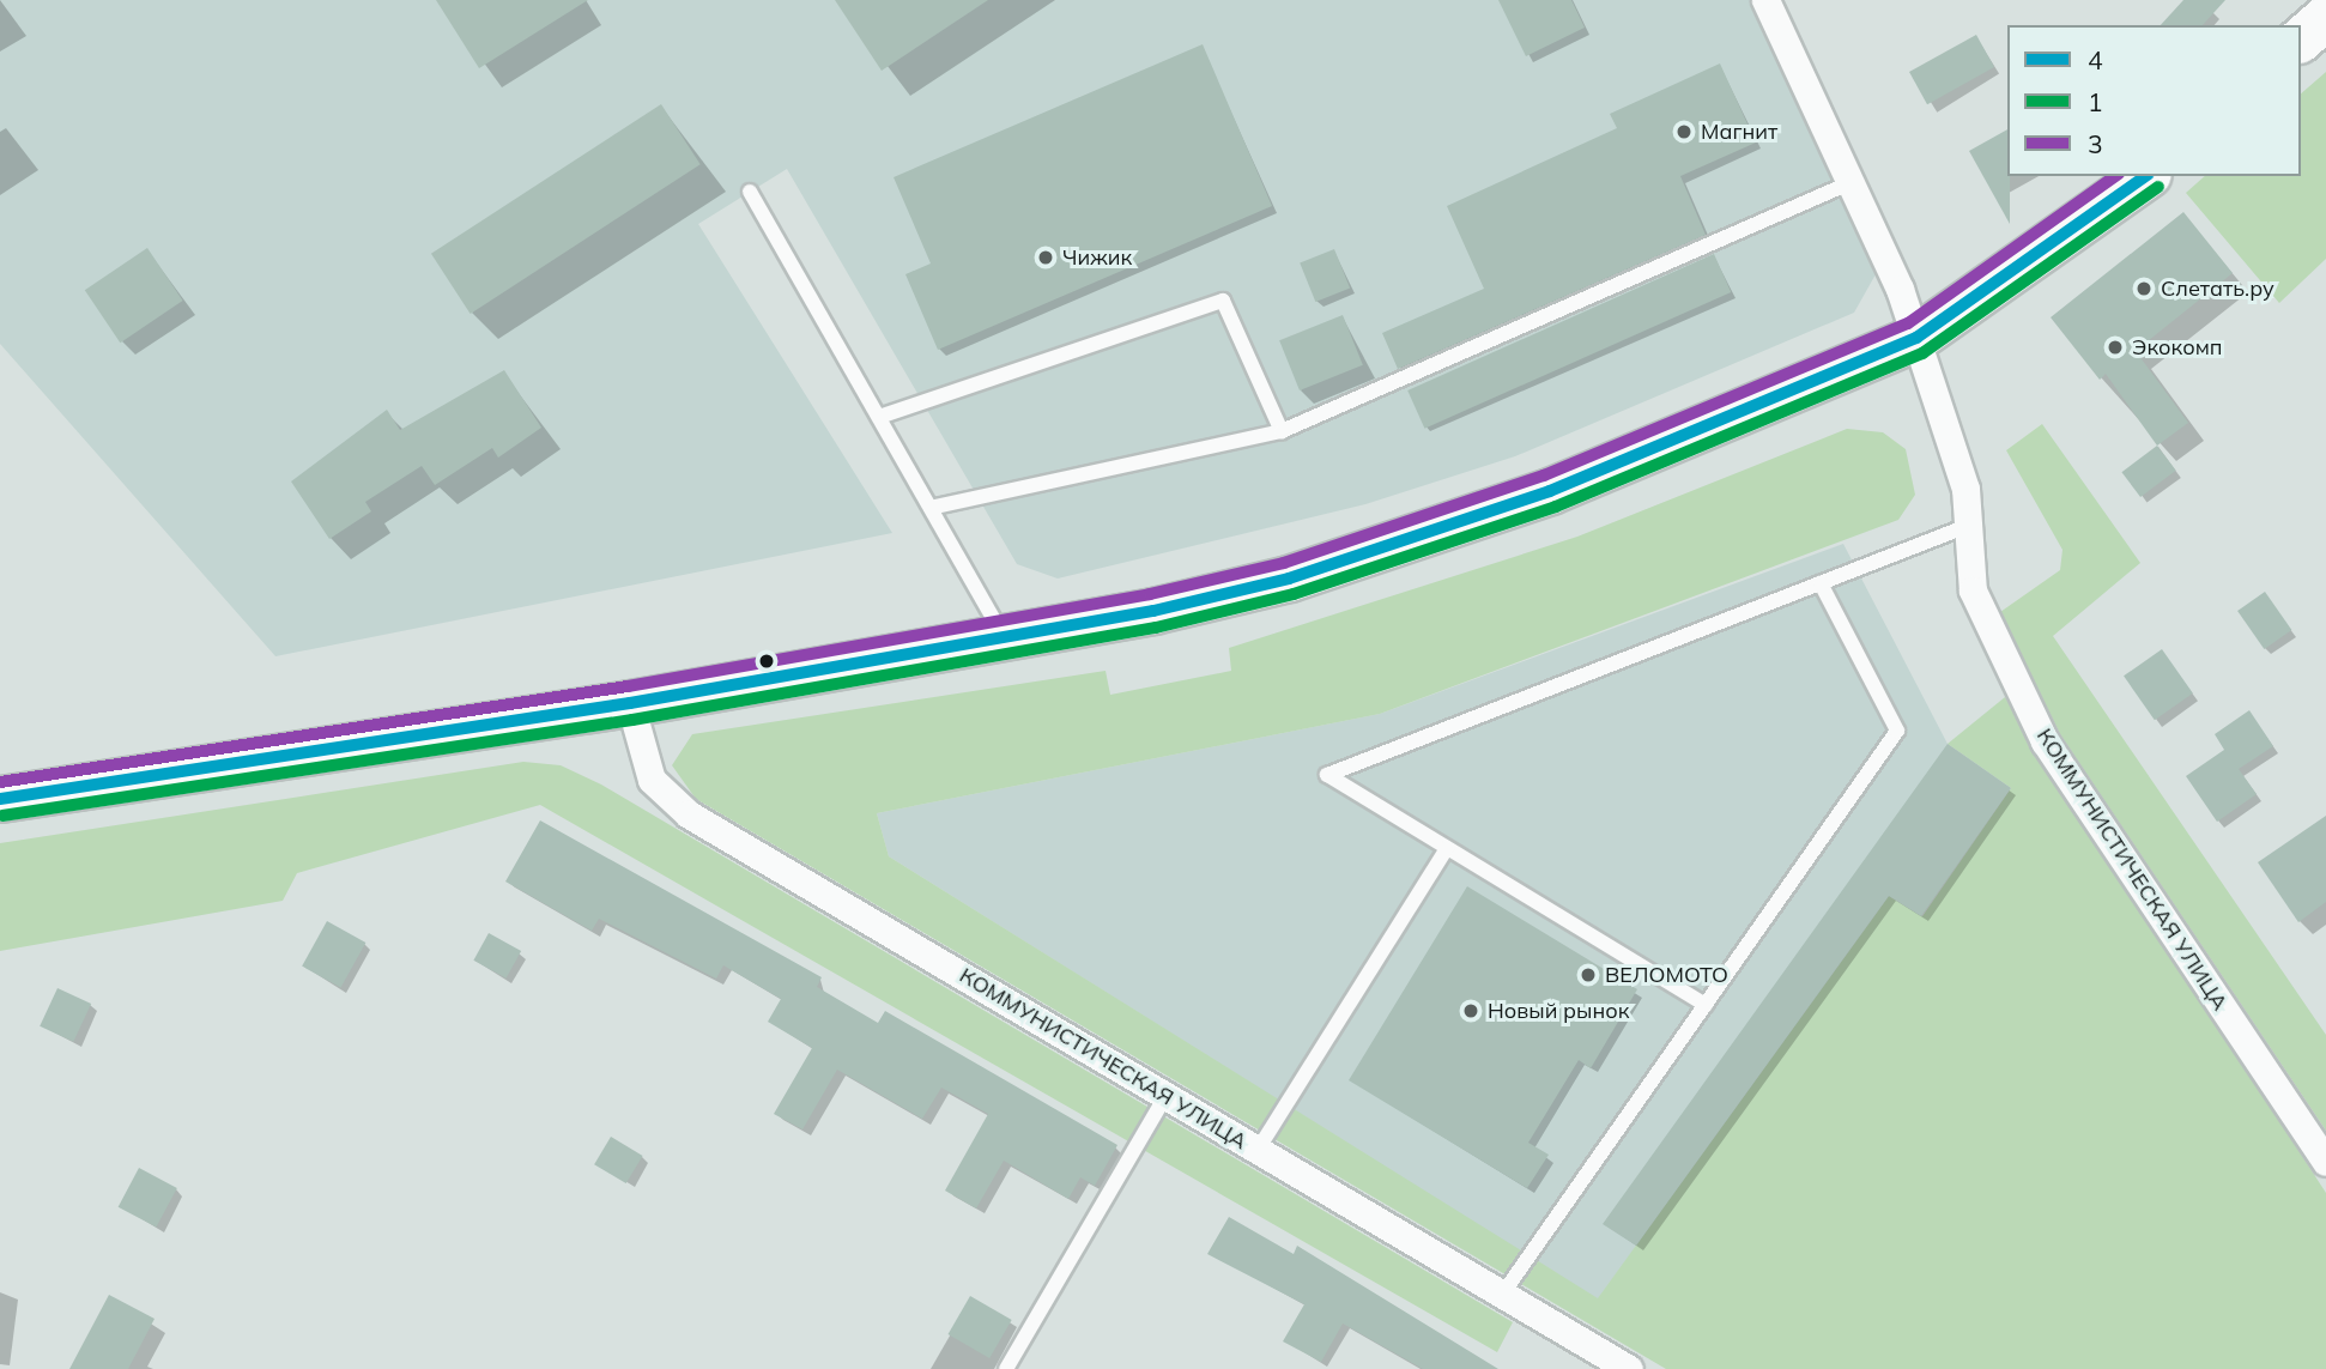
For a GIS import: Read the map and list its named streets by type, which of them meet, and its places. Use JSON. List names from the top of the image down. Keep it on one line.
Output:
{"streets":{"street":["КОММУНИСТИЧЕСКАЯ УЛИЦА"]},"places":["Магнит","Чижик","Слетать.ру","Экокомп","ВЕЛОМОТО","Новый рынок"],"lines":["transit line 4","transit line 3","transit line 1"],"legend":["4","1","3"]}
